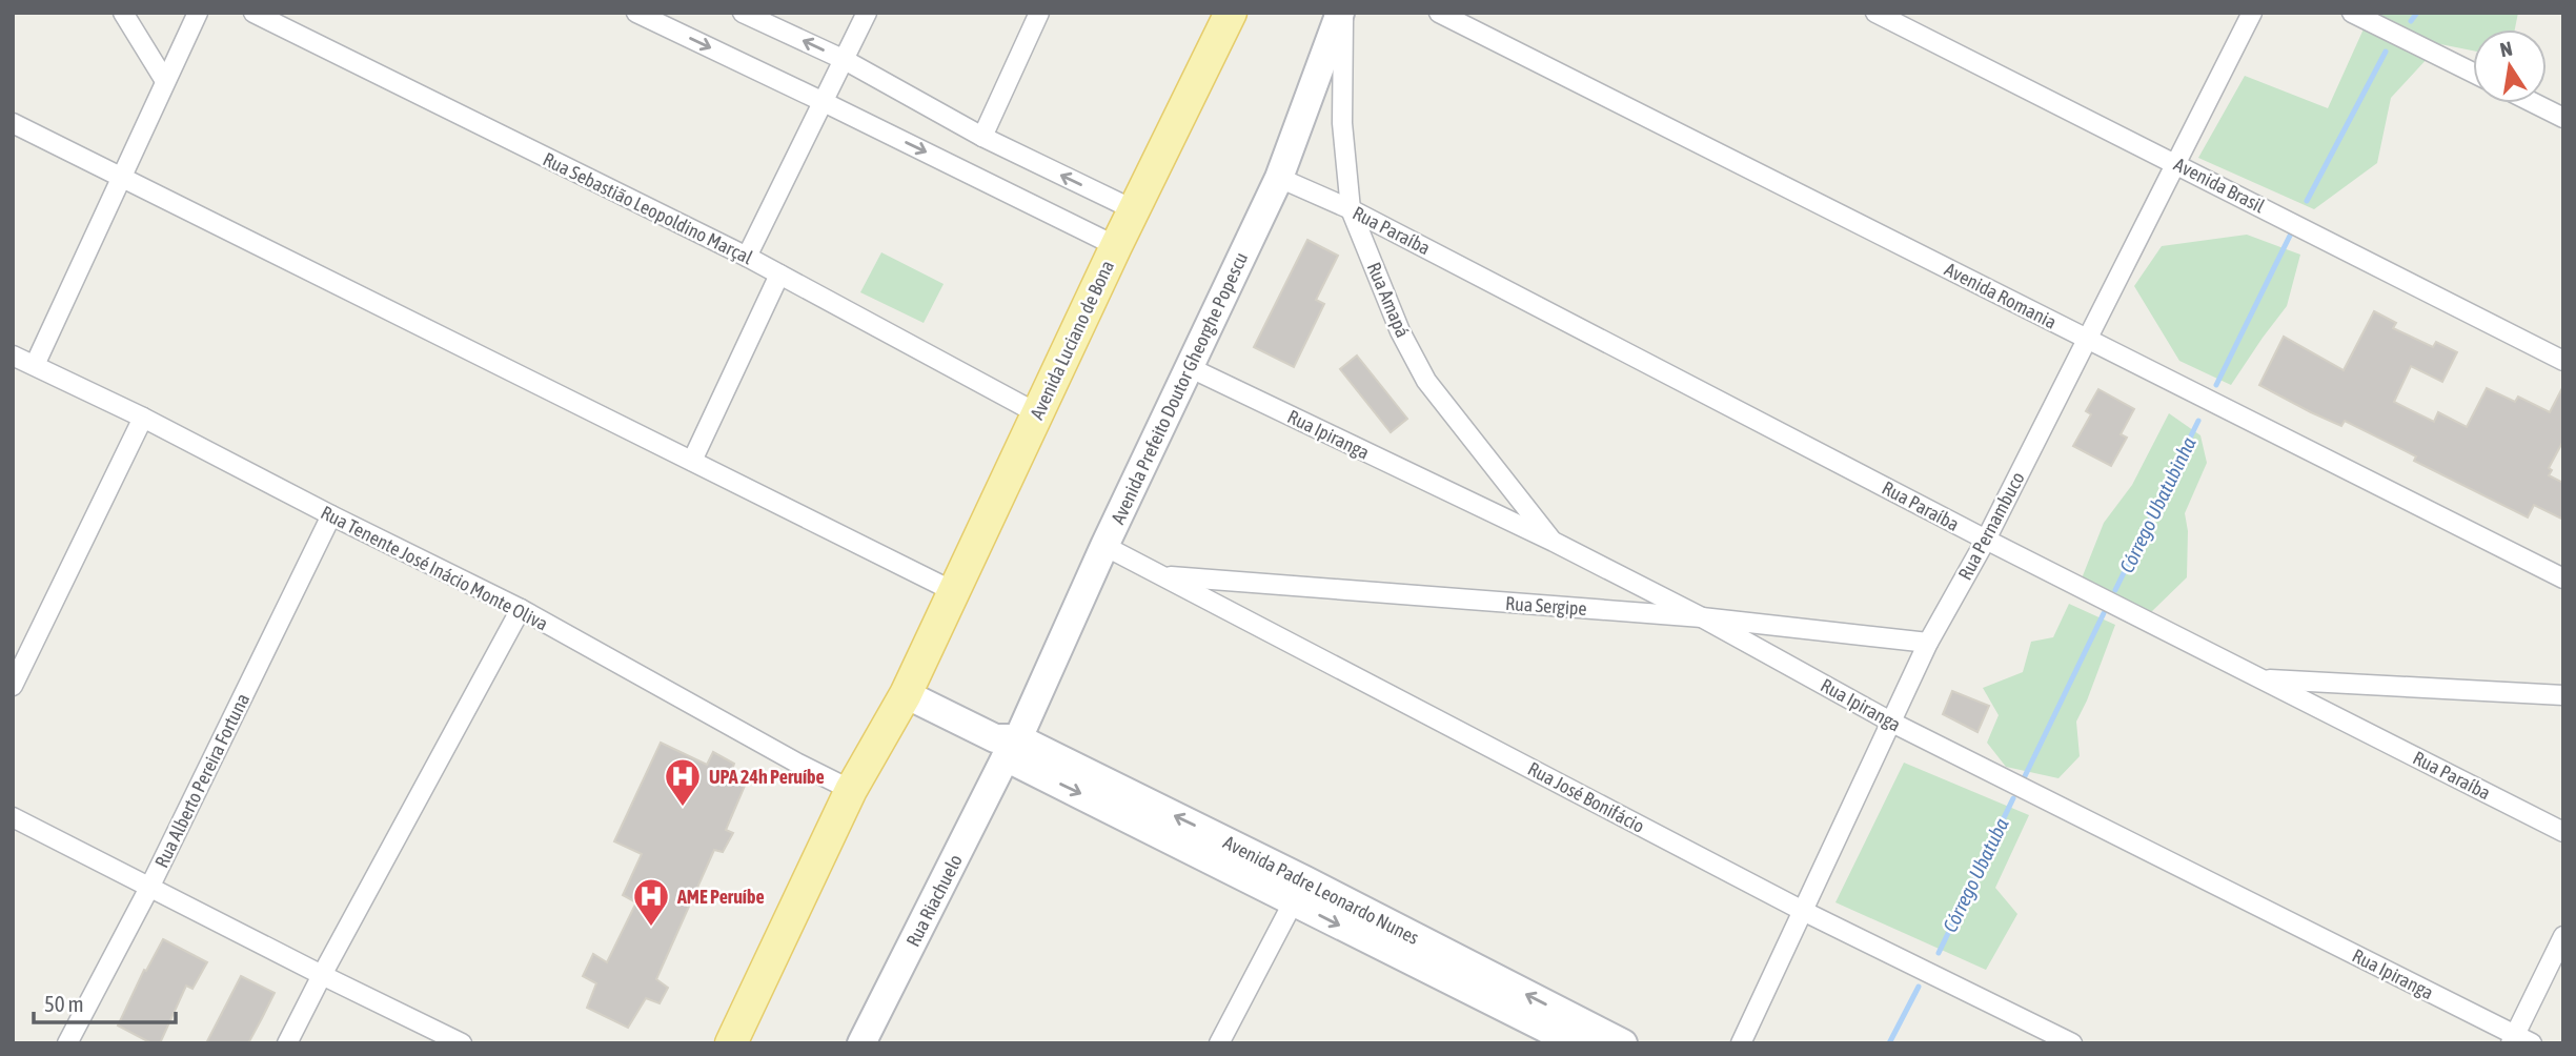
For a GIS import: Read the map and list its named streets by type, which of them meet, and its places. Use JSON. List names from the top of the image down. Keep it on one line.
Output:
{"streets":{"main road":["Avenida Luciano de Bona","Avenida Prefeito Doutor Gheorghe Popescu","Avenida Padre Leonardo Nunes","Rua Riachuelo"],"street":["Avenida Brasil","Rua Sebastião Leopoldino Marçal","Rua Paraíba","Avenida Romania","Rua Amapá","Rua Ipiranga","Rua Pernambuco","Rua Tenente José Inácio Monte Oliva","Rua Sergipe","Rua Alberto Pereira Fortuna","Rua José Bonifácio"]},"crossings":[["Avenida Brasil","Rua Pernambuco"],["Rua Sebastião Leopoldino Marçal","Avenida Luciano de Bona"],["Rua Paraíba","Rua Amapá"],["Rua Paraíba","Avenida Prefeito Doutor Gheorghe Popescu"],["Rua Paraíba","Rua Pernambuco"],["Avenida Romania","Rua Pernambuco"],["Rua Amapá","Avenida Prefeito Doutor Gheorghe Popescu"],["Rua Amapá","Rua Ipiranga"],["Avenida Luciano de Bona","Rua Tenente José Inácio Monte Oliva"],["Avenida Luciano de Bona","Avenida Padre Leonardo Nunes"],["Avenida Prefeito Doutor Gheorghe Popescu","Rua Ipiranga"],["Avenida Prefeito Doutor Gheorghe Popescu","Rua José Bonifácio"],["Avenida Prefeito Doutor Gheorghe Popescu","Avenida Padre Leonardo Nunes"],["Avenida Prefeito Doutor Gheorghe Popescu","Rua Riachuelo"],["Rua Ipiranga","Rua Pernambuco"],["Rua Ipiranga","Rua Sergipe"],["Rua Pernambuco","Rua Sergipe"],["Rua Pernambuco","Rua José Bonifácio"],["Rua Tenente José Inácio Monte Oliva","Rua Alberto Pereira Fortuna"],["Rua Sergipe","Rua José Bonifácio"],["Avenida Padre Leonardo Nunes","Rua Riachuelo"]],"water":["Córrego Ubatubinha","Córrego Ubatuba"],"places":{"hospital":["UPA 24h Peruíbe","AME Peruíbe"]},"scale_bar":"50 m","north":"top"}
